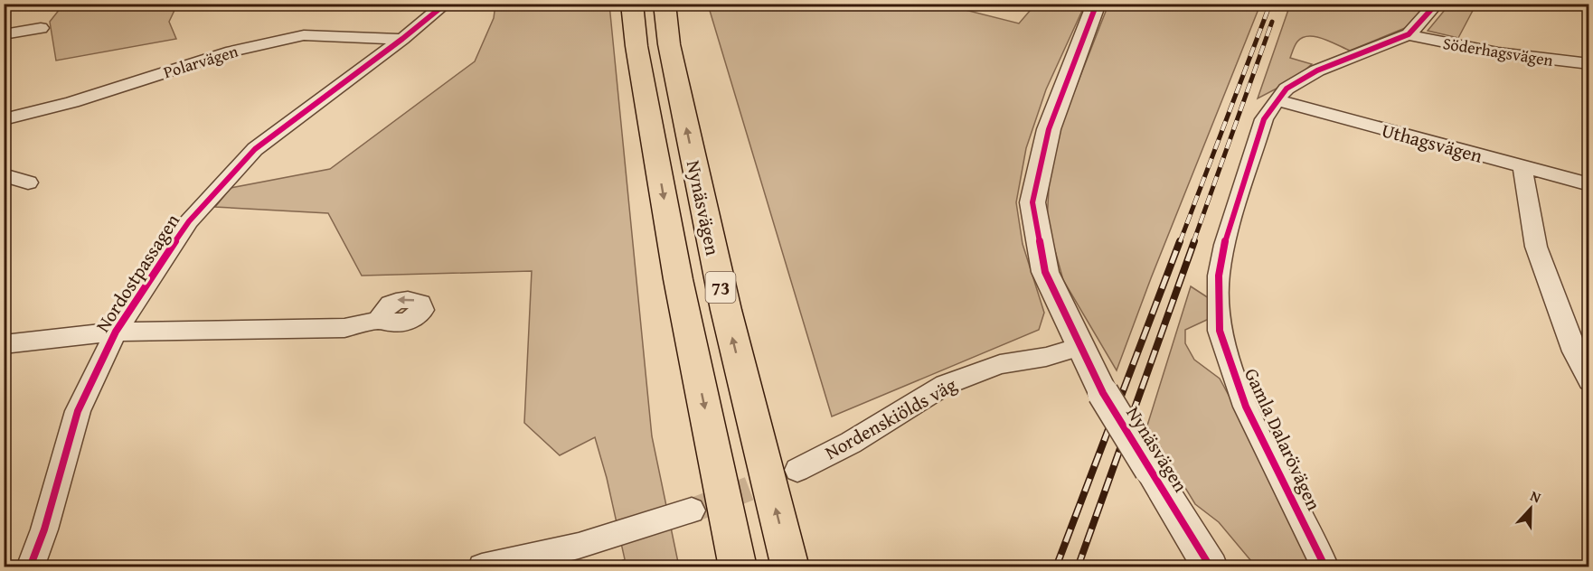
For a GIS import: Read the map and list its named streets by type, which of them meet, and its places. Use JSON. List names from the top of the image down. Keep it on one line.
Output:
{"streets":{"highway":["Nynäsvägen","73"],"street":["Söderhagsvägen","Polarvägen","Uthagsvägen","Nordostpassagen","Nordenskiölds väg","Gamla Dalarövägen"]},"crossings":[["Söderhagsvägen","Gamla Dalarövägen"],["Polarvägen","Nordostpassagen"],["Uthagsvägen","Gamla Dalarövägen"],["Nynäsvägen","Nordenskiölds väg"]],"north":"top"}
